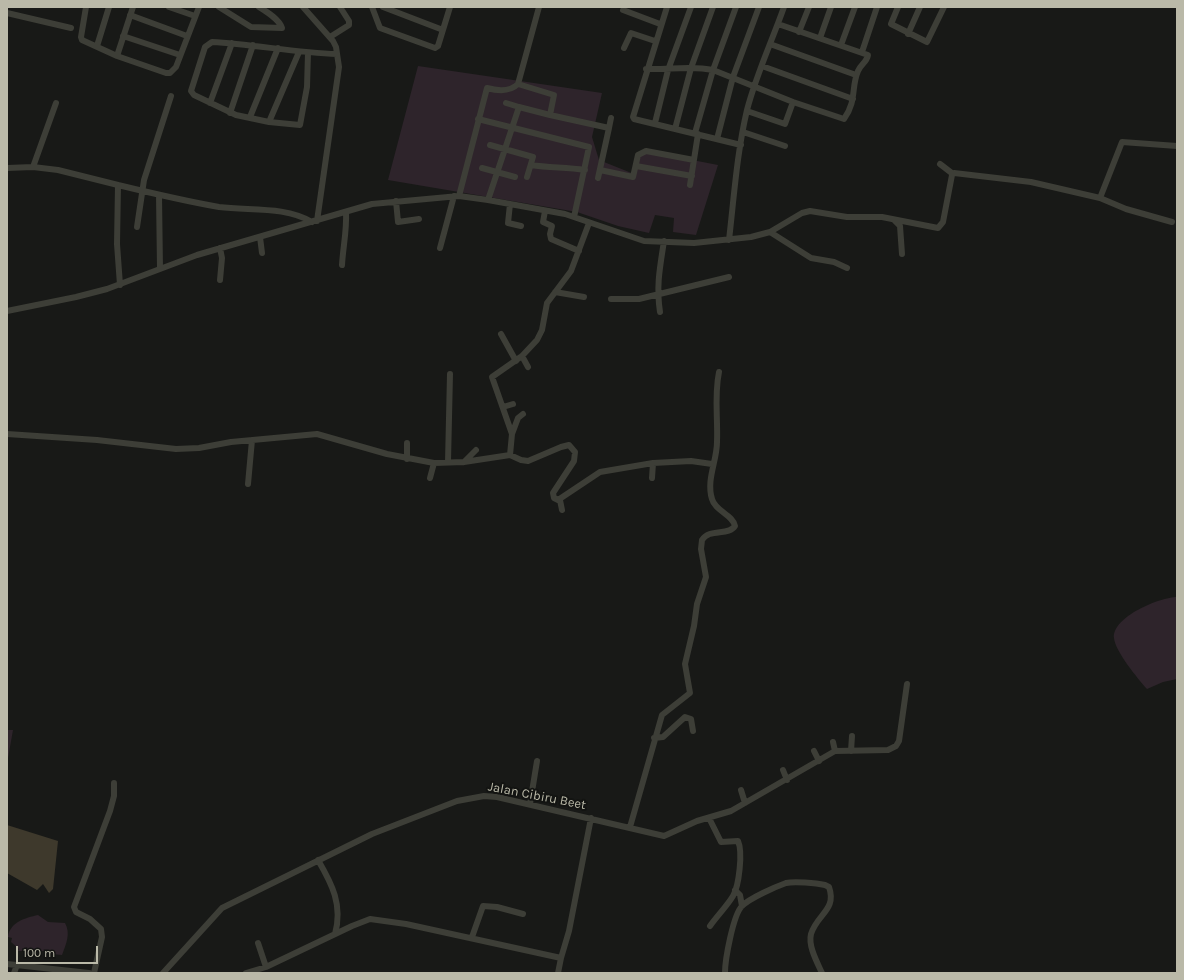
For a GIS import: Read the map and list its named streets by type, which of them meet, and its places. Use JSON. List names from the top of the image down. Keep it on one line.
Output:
{"streets":{"street":["Jalan Cibiru Beet"]},"scale_bar":"100 m"}
